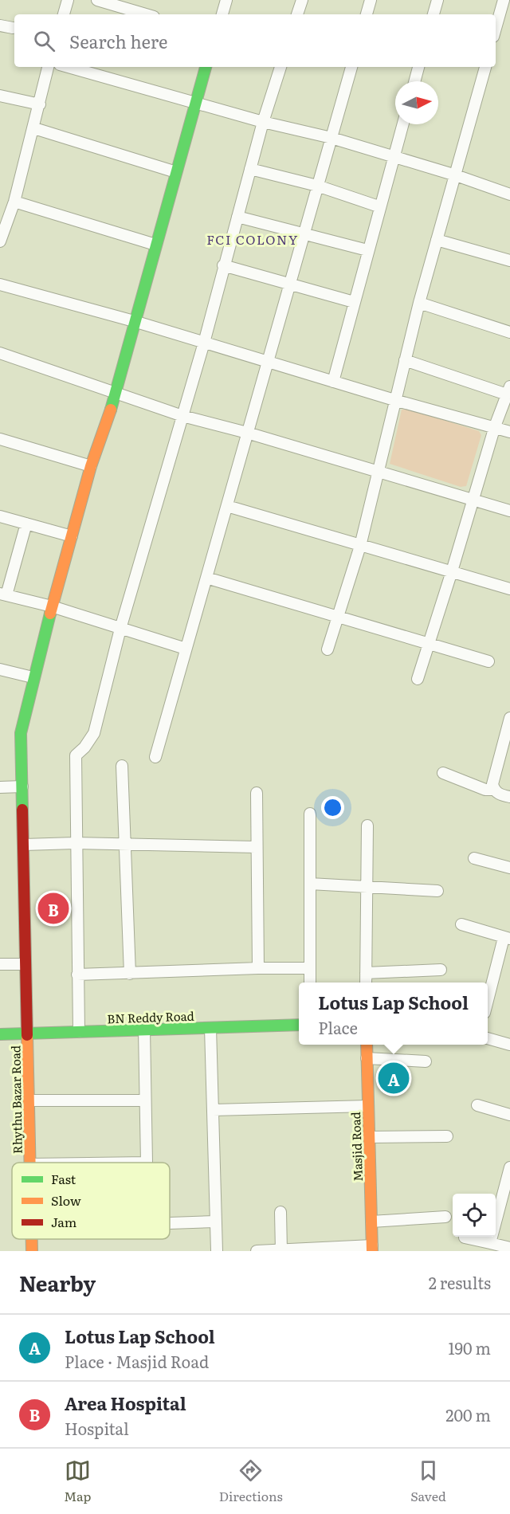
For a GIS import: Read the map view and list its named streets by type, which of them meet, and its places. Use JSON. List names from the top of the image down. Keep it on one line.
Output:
{"streets":{"street":["BN Reddy Road","Rhythu Bazar Road","Masjid Road"]},"crossings":[["BN Reddy Road","Rhythu Bazar Road"]],"districts":["FCI COLONY"],"legend":["Fast","Slow","Jam"],"north":"right","page":{"search":"Search here","pins":["B","A"],"popup":["Lotus Lap School","Place"],"heading":["Nearby","2 results"],"list":[{"mark":"A","name":"Lotus Lap School","note":"Place · Masjid Road","value":"190 m"},{"mark":"B","name":"Area Hospital","note":"Hospital","value":"200 m"}],"nav":["Map","Directions","Saved"]}}
